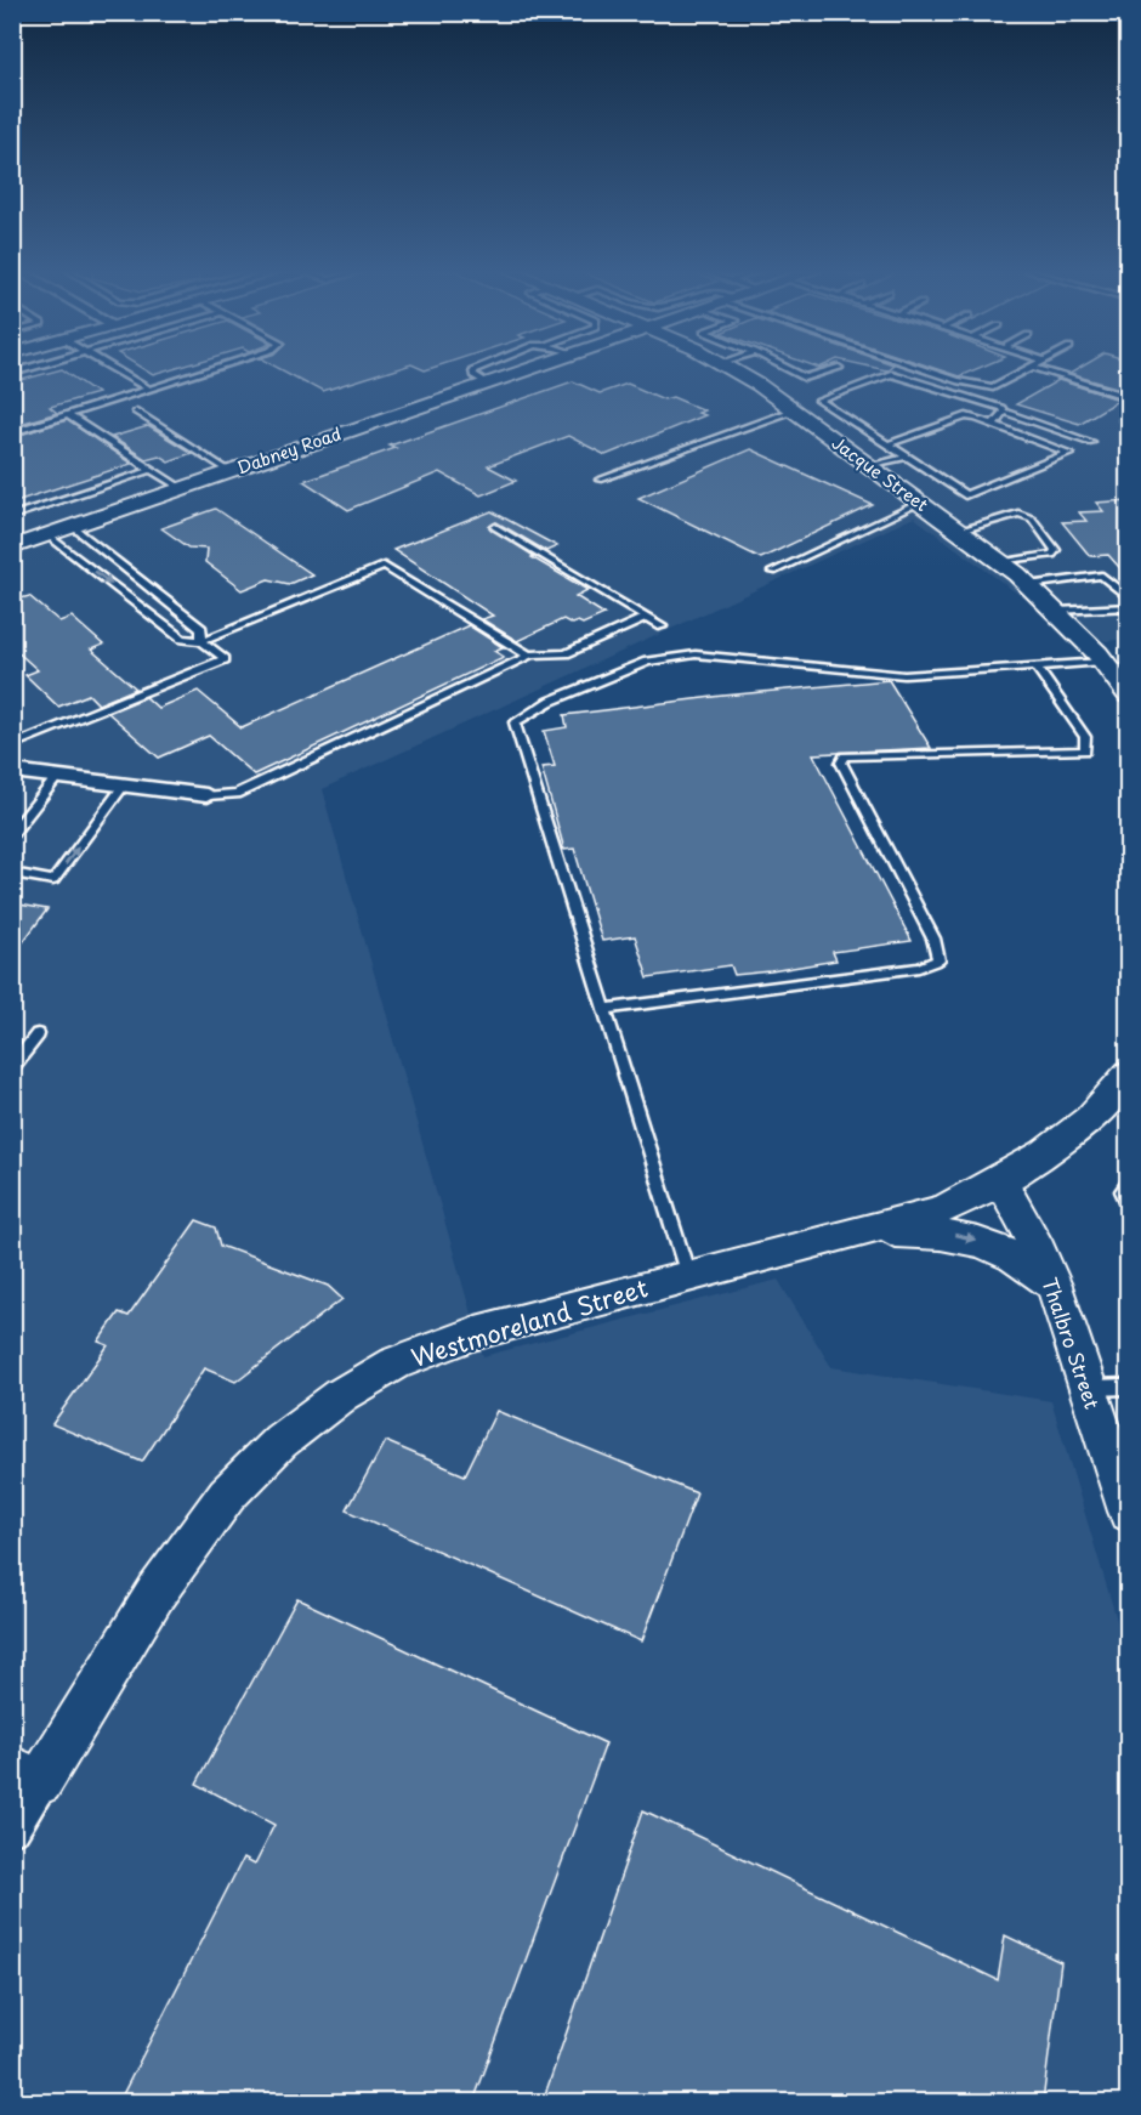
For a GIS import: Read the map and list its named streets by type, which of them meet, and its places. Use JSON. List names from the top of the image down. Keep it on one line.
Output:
{"streets":{"street":["Dabney Road","Jacque Street","Westmoreland Street","Thalbro Street"]},"crossings":[["Westmoreland Street","Thalbro Street"]]}
